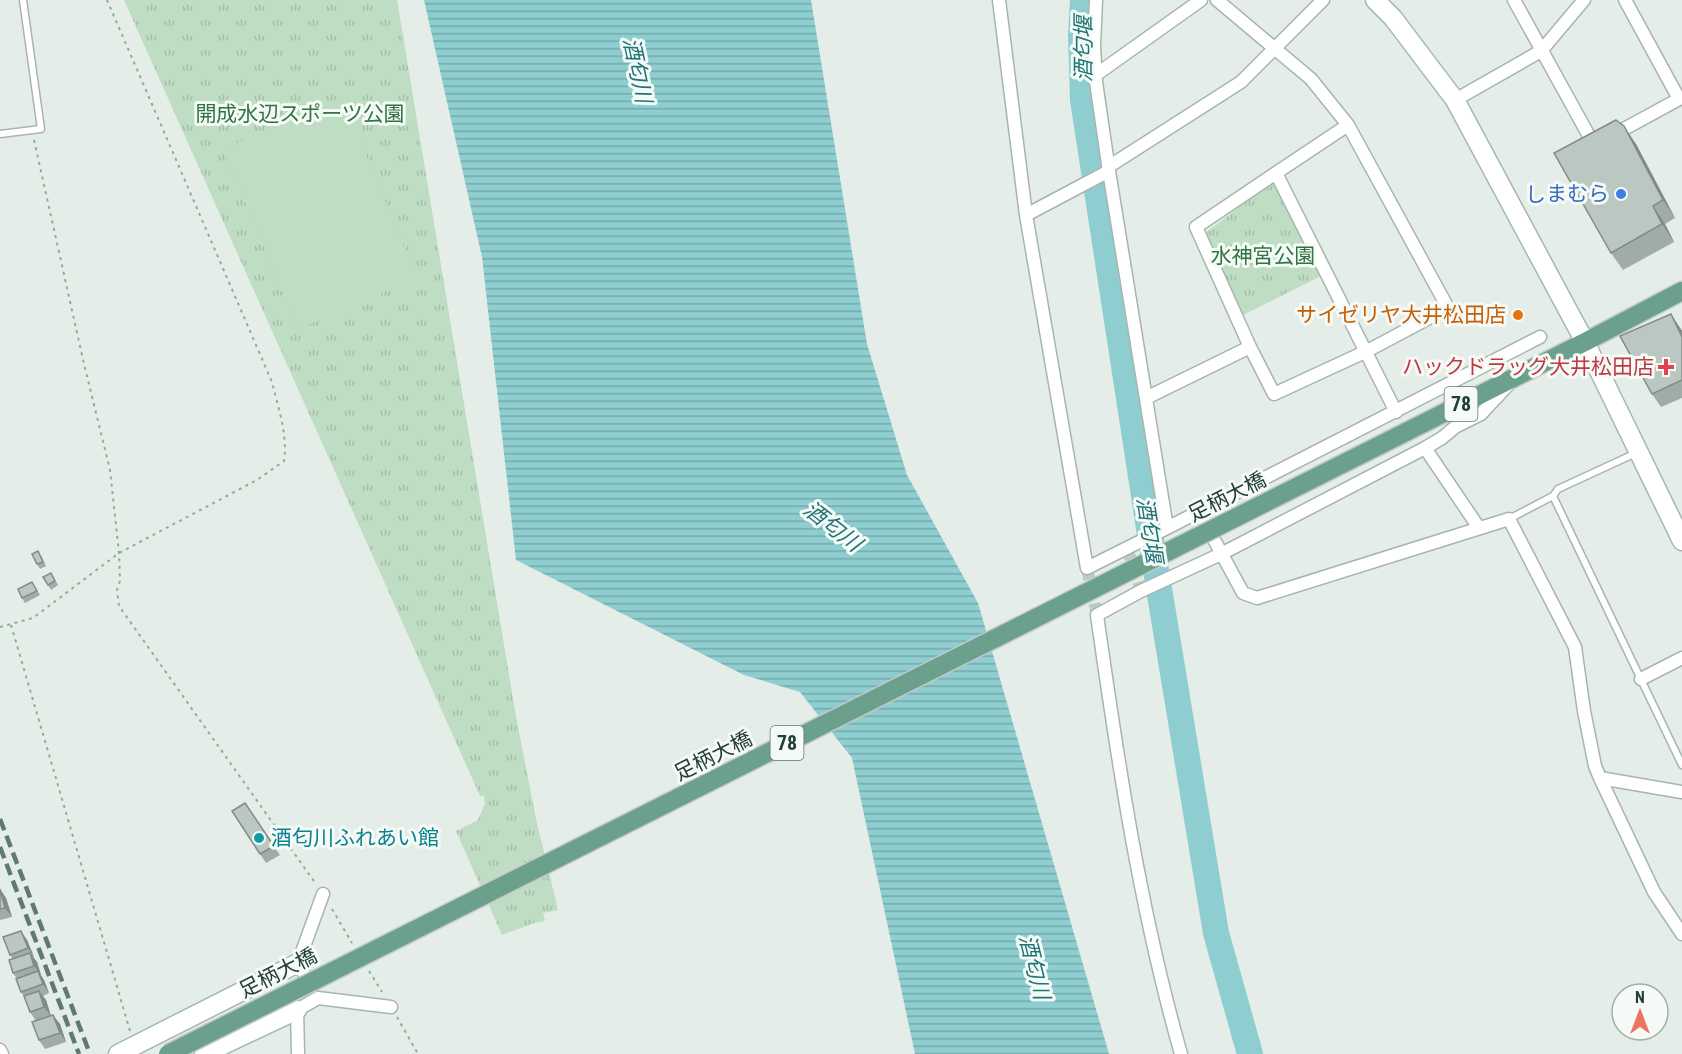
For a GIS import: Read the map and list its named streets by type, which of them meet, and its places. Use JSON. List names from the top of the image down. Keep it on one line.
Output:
{"streets":{"main road":["78","足柄大橋"]},"crossings":[["78","足柄大橋"]],"water":["酒匂堰","酒匂川"],"parks":["開成水辺スポーツ公園","水神宮公園"],"places":{"other":["しまむら","サイゼリヤ大井松田店","酒匂川ふれあい館"],"health":["ハックドラッグ大井松田店"]},"north":"top"}
